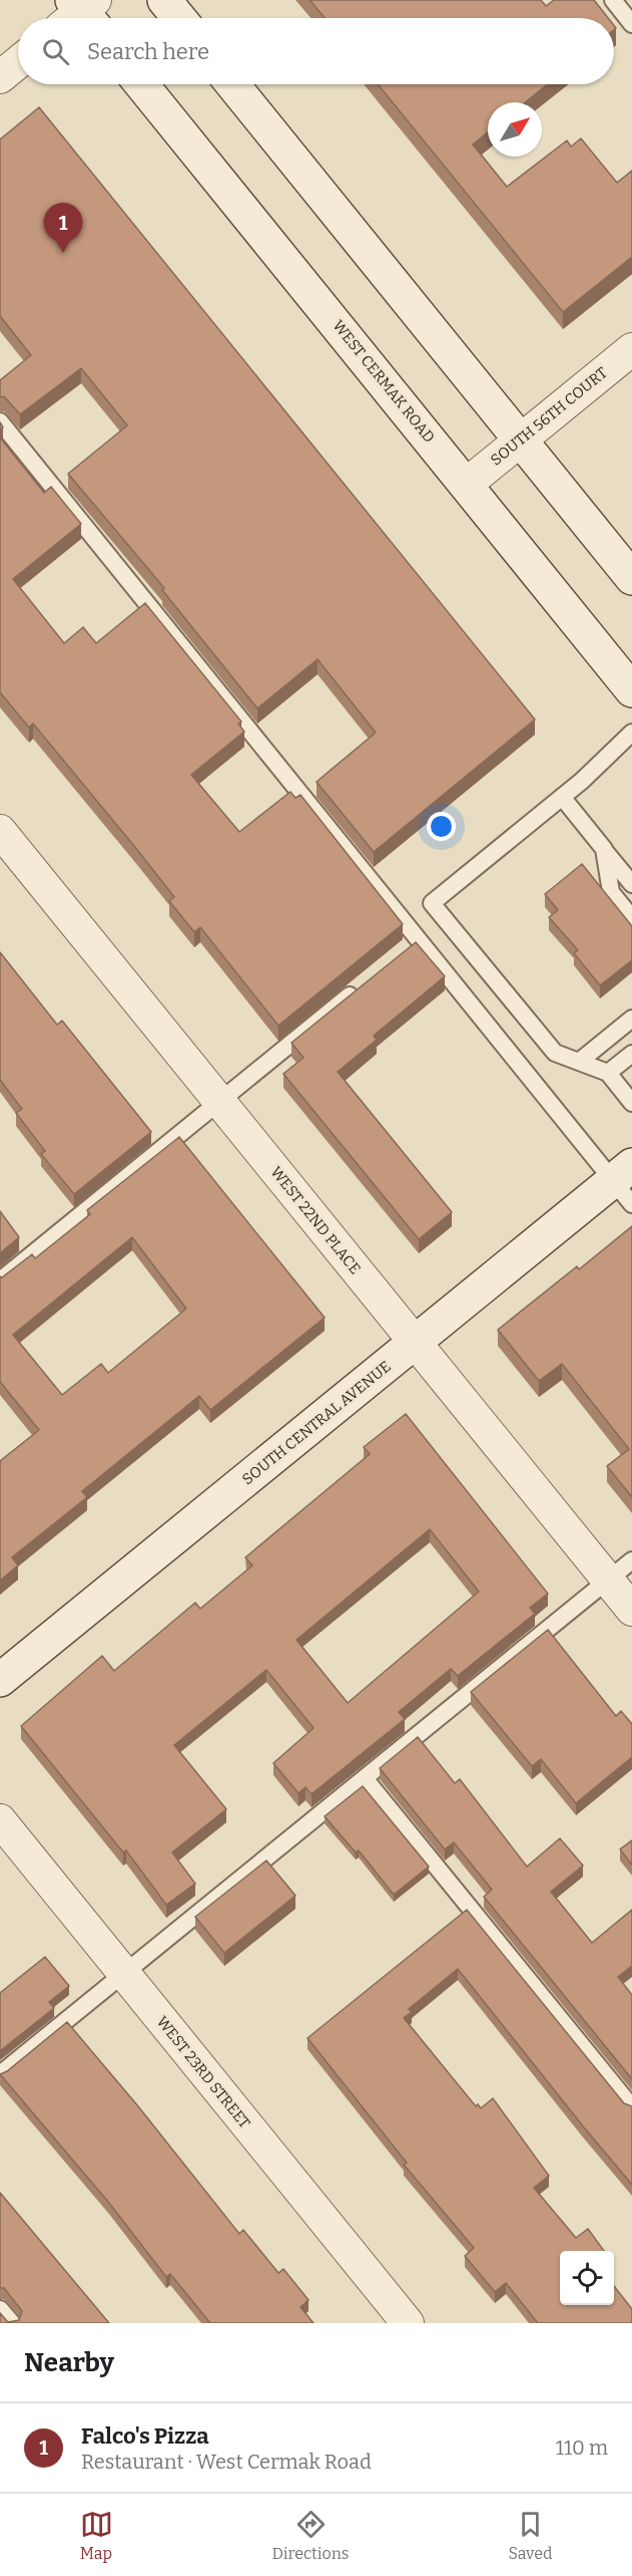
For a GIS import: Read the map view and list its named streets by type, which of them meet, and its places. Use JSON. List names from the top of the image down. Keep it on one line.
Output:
{"streets":{"main road":["WEST CERMAK ROAD","SOUTH CENTRAL AVENUE"],"street":["SOUTH 56TH COURT","WEST 22ND PLACE","WEST 23RD STREET"]},"crossings":[["WEST CERMAK ROAD","SOUTH 56TH COURT"],["WEST 22ND PLACE","SOUTH CENTRAL AVENUE"]],"north":"top right","page":{"search":"Search here","pins":"1","heading":"Nearby","list":[{"mark":"1","name":"Falco's Pizza","note":"Restaurant · West Cermak Road","value":"110 m"}],"nav":["Map","Directions","Saved"]}}
